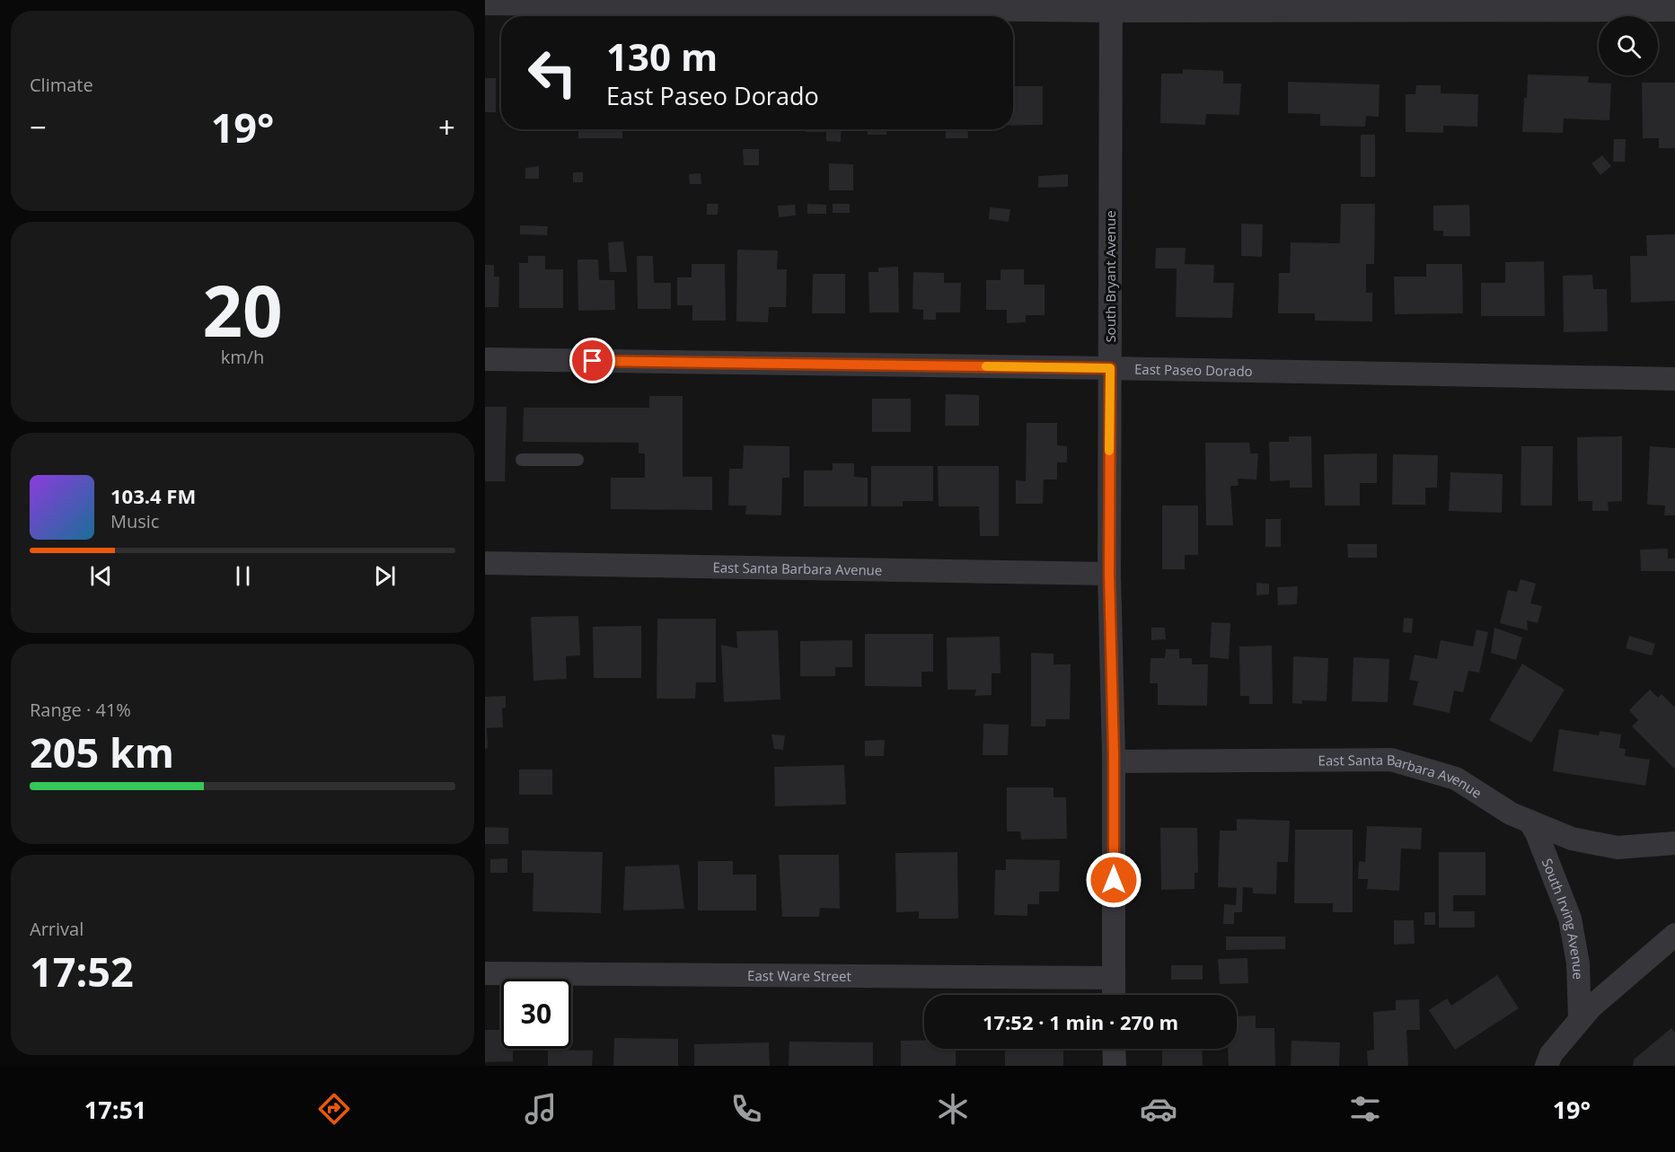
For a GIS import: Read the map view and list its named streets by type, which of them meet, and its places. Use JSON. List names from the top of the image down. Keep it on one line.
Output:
{"streets":{"street":["South Bryant Avenue","East Paseo Dorado","East Santa Barbara Avenue","South Irving Avenue","East Ware Street"]},"crossings":[["South Bryant Avenue","East Paseo Dorado"],["South Bryant Avenue","East Santa Barbara Avenue"],["South Bryant Avenue","East Ware Street"],["East Santa Barbara Avenue","South Irving Avenue"]],"page":{"tile":["Climate",["20","km/h"],["Range · 41%","205 km"],["Arrival","17:52"]],"turn":["130 m","East Paseo Dorado"],"heat":["−","19°","+"],"song":["103.4 FM","Music"],"limit":"30","trip":"17:52 · 1 min · 270 m","tabs":["17:51","19°"]}}
